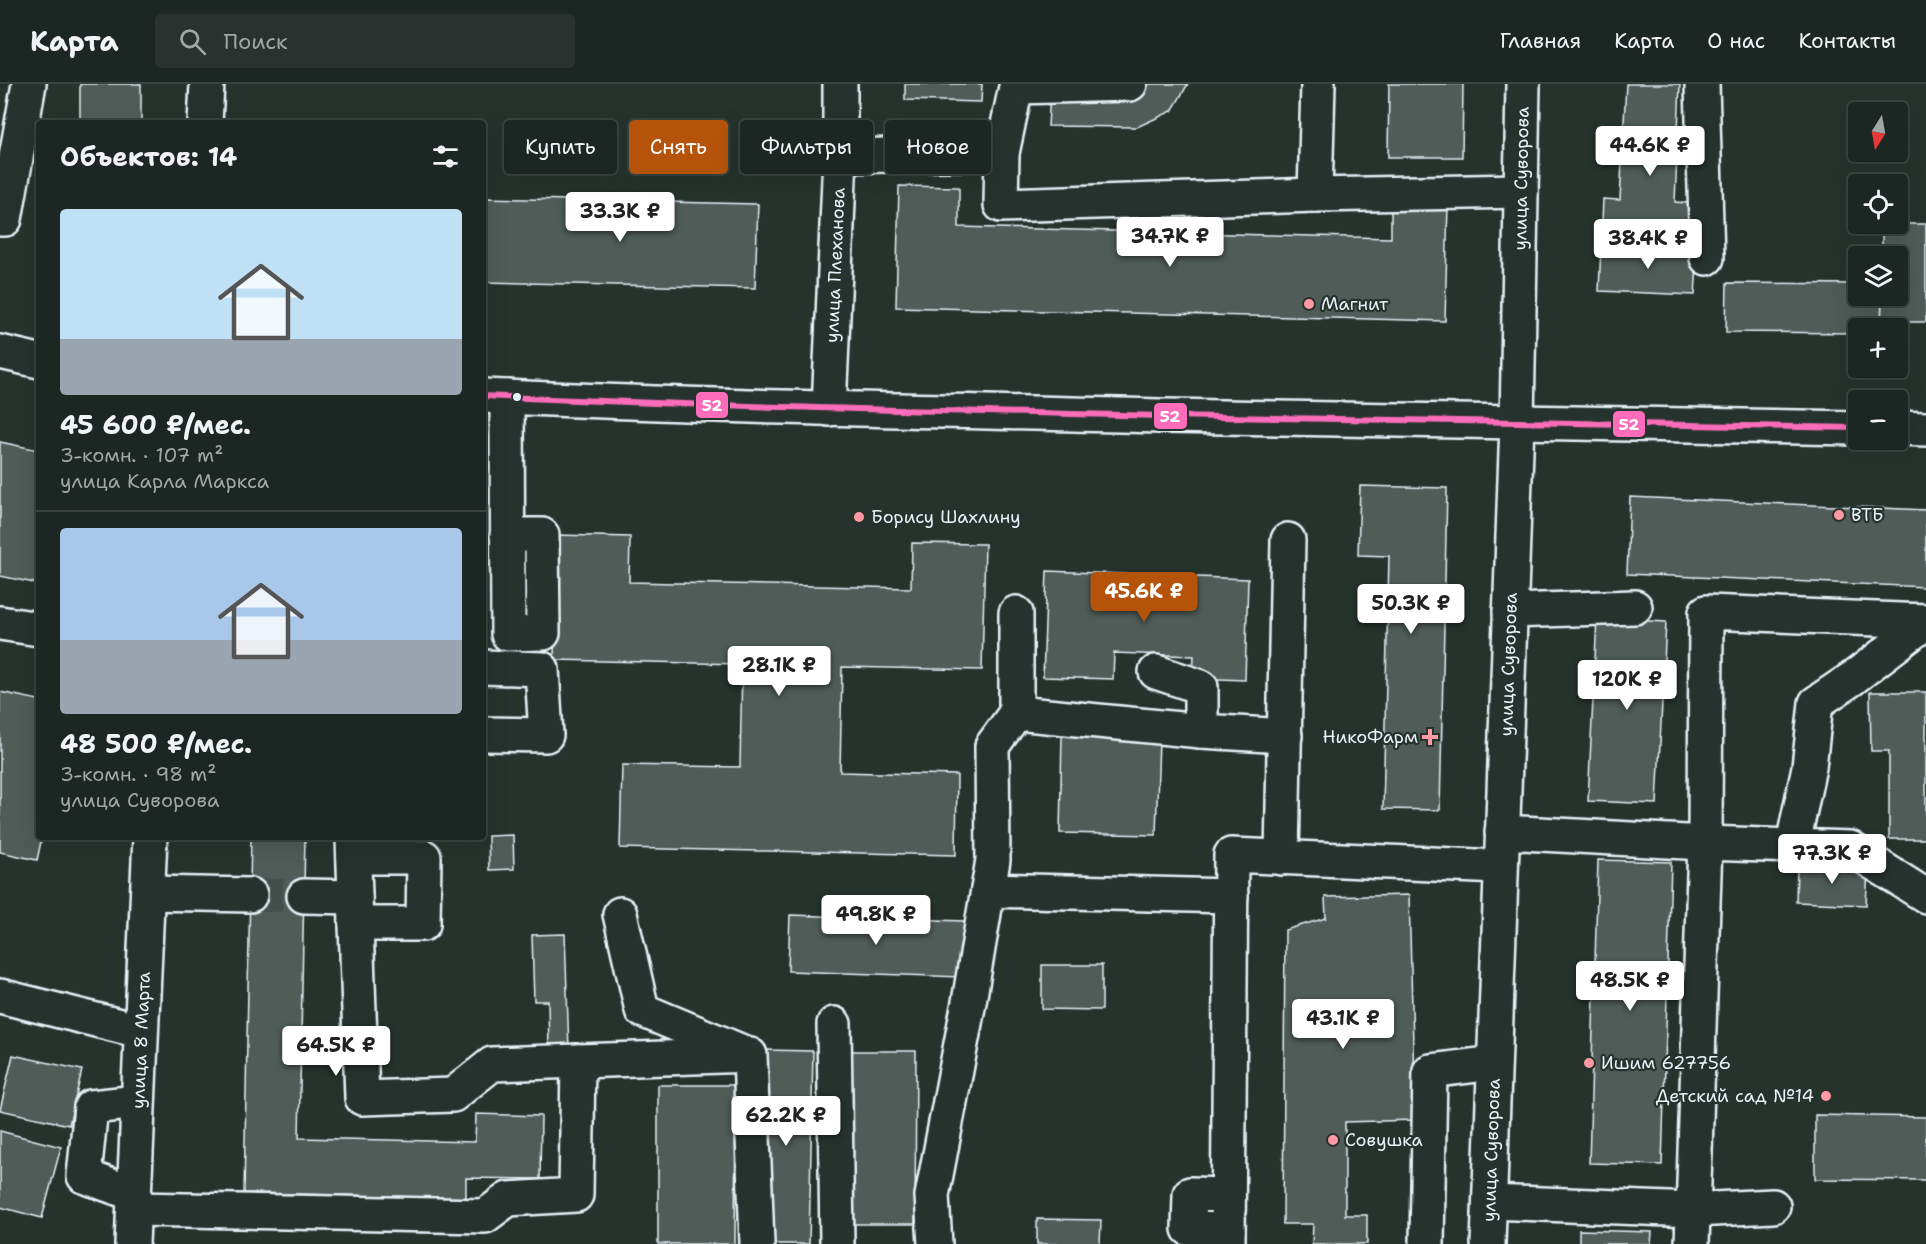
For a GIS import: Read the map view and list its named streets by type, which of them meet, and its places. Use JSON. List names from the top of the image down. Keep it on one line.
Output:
{"streets":{"street":["улица Суворова","улица Плеханова","улица 8 Марта"]},"places":{"other":["Магнит","ВТБ","Борису Шахлину","Ишим 627756","Детский сад №14","Совушка"],"health":["НикоФарм"]},"lines":["transit line 52"],"north":"bottom","page":{"header":"Карта","search":"Поиск","nav":["Главная","Карта","О нас","Контакты"],"map_buttons":["+","−"],"chip":["Купить","Снять","Фильтры","Новое"],"heading":"Объектов: 14","price":["44.6K ₽","33.3K ₽","34.7K ₽","38.4K ₽","45.6K ₽","50.3K ₽","28.1K ₽","120K ₽","77.3K ₽","49.8K ₽","48.5K ₽","43.1K ₽","64.5K ₽","62.2K ₽"],"list":[{"name":"45 600 ₽/мес.","note":"3-комн. · 107 m² · улица Карла Маркса"},{"name":"48 500 ₽/мес.","note":"3-комн. · 98 m² · улица Суворова"}]}}
